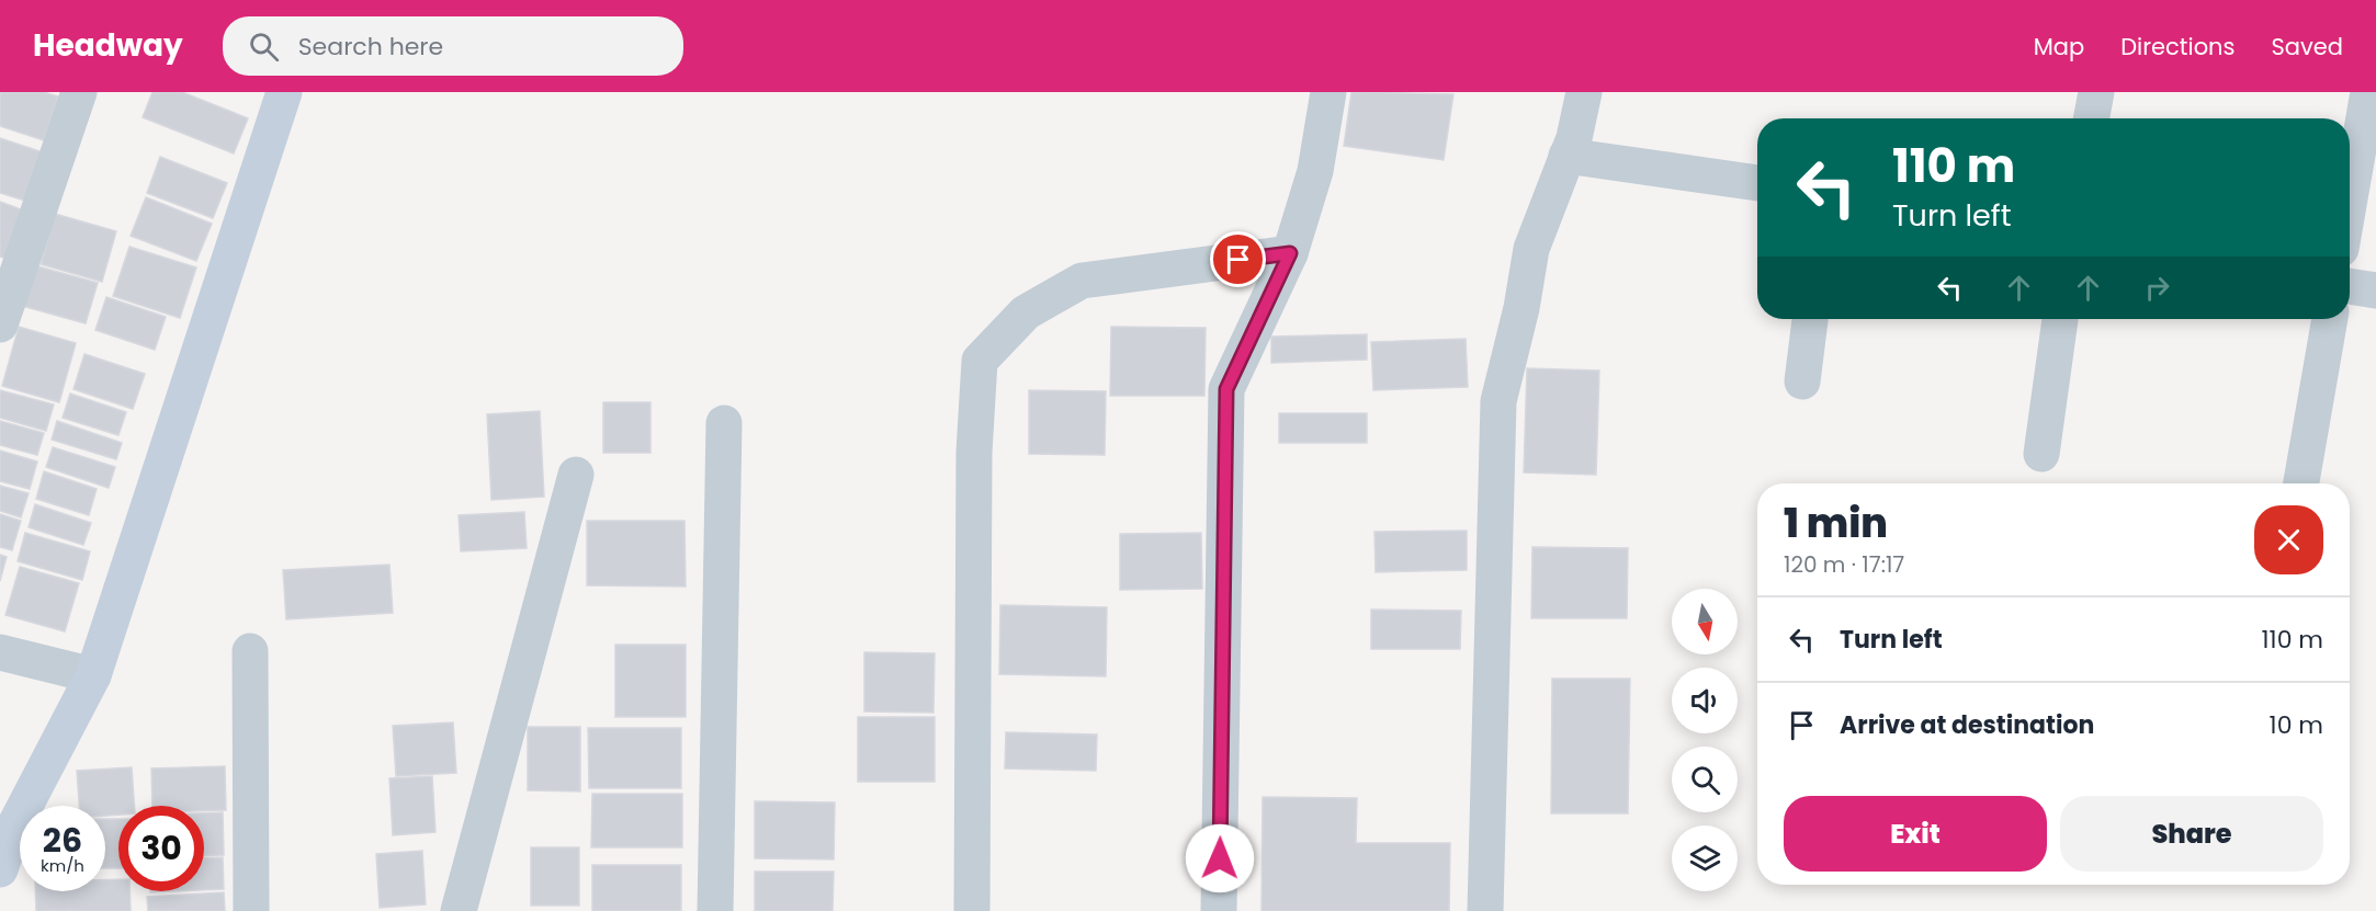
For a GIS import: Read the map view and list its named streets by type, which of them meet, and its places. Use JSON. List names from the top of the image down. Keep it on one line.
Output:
{"north":"bottom","page":{"header":"Headway","search":"Search here","nav":["Map","Directions","Saved"],"turn":["110 m","Turn left"],"heading":["1 min","120 m · 17:17"],"list":[{"name":"Turn left","value":"110 m"},{"name":"Arrive at destination","value":"10 m"}],"buttons":["Exit","Share"],"speed":"26 km/h","limit":"30"}}
